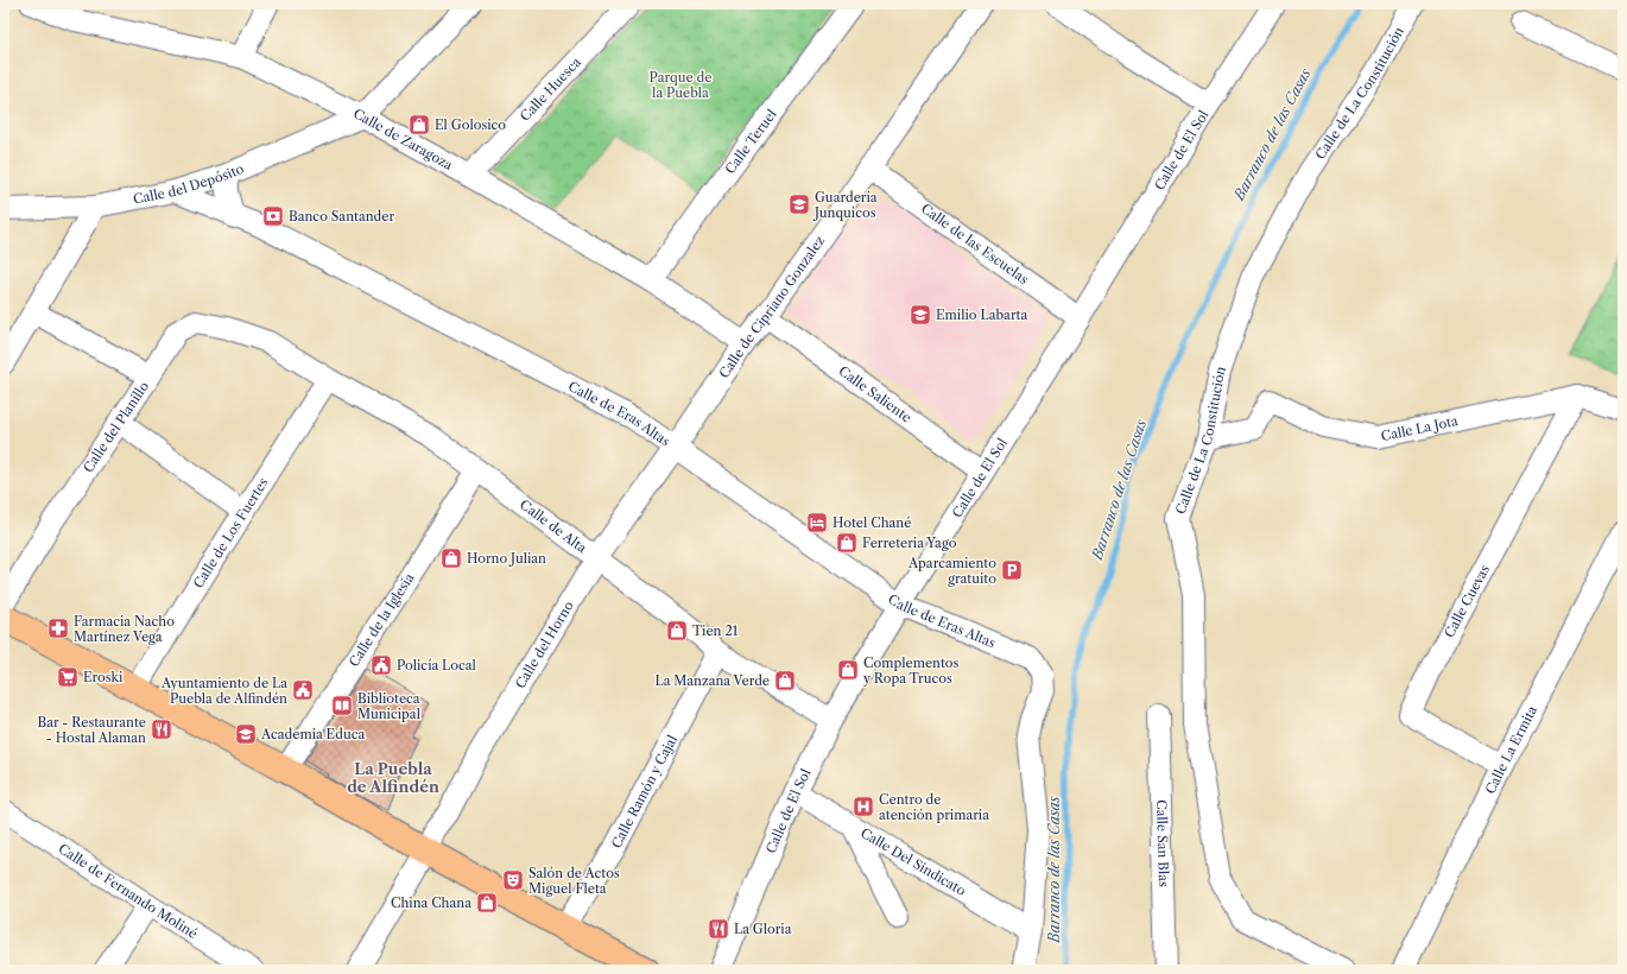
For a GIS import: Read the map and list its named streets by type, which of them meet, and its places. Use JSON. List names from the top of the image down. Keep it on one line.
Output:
{"streets":{"street":["Calle Huesca","Calle de La Constitución","Calle de Zaragoza","Calle Teruel","Calle de El Sol","Calle del Depósito","Calle de las Escuelas","Calle de Cipriano Gonzalez","Calle Saliente","Calle de Eras Altas","Calle del Planillo","Calle La Jota","Calle de Alta","Calle de Los Fuertes","Calle Cuevas","Calle de la Iglesia","Calle del Horno","Calle La Ermita","Calle Ramón y Cajal","Calle San Blas","Calle Del Sindicato","Calle de Fernando Moliné"]},"crossings":[["Calle Huesca","Calle de Zaragoza"],["Calle de La Constitución","Calle La Jota"],["Calle de Zaragoza","Calle Teruel"],["Calle de Zaragoza","Calle del Depósito"],["Calle de Zaragoza","Calle de Cipriano Gonzalez"],["Calle de El Sol","Calle de las Escuelas"],["Calle de El Sol","Calle Saliente"],["Calle de El Sol","Calle de Eras Altas"],["Calle de El Sol","Calle de Alta"],["Calle de El Sol","Calle Del Sindicato"],["Calle del Depósito","Calle de Eras Altas"],["Calle de las Escuelas","Calle de Cipriano Gonzalez"],["Calle de Cipriano Gonzalez","Calle Saliente"],["Calle de Cipriano Gonzalez","Calle de Eras Altas"],["Calle de Cipriano Gonzalez","Calle del Horno"],["Calle de Eras Altas","Calle del Horno"],["Calle de Eras Altas","Calle Del Sindicato"],["Calle del Planillo","Calle de Alta"],["Calle La Jota","Calle Cuevas"],["Calle de Alta","Calle de Los Fuertes"],["Calle de Alta","Calle de la Iglesia"],["Calle de Alta","Calle del Horno"],["Calle de Alta","Calle Ramón y Cajal"],["Calle Cuevas","Calle La Ermita"]],"districts":["La Puebla de Alfindén"],"water":["Barranco de las Casas"],"parks":["Parque de la Puebla"],"places":{"shop":["El Golosico","Ferreteria Yago","Horno Julian","Tien 21","Complementos y Ropa Trucos","La Manzana Verde","China Chana"],"school or university":["Guardería Junquicos","Emilio Labarta","Academia Educa"],"bank":["Banco Santander"],"hotel":["Hotel Chané"],"parking":["Aparcamiento gratuito"],"pharmacy":["Farmacia Nacho Martínez Vega"],"public building":["Policía Local","Ayuntamiento de La Puebla de Alfindén"],"supermarket":["Eroski"],"library":["Biblioteca Municipal"],"restaurant":["Bar - Restaurante - Hostal Alaman","La Gloria"],"hospital":["Centro de atención primaria"],"theatre":["Salón de Actos Miguel Fleta"]}}
